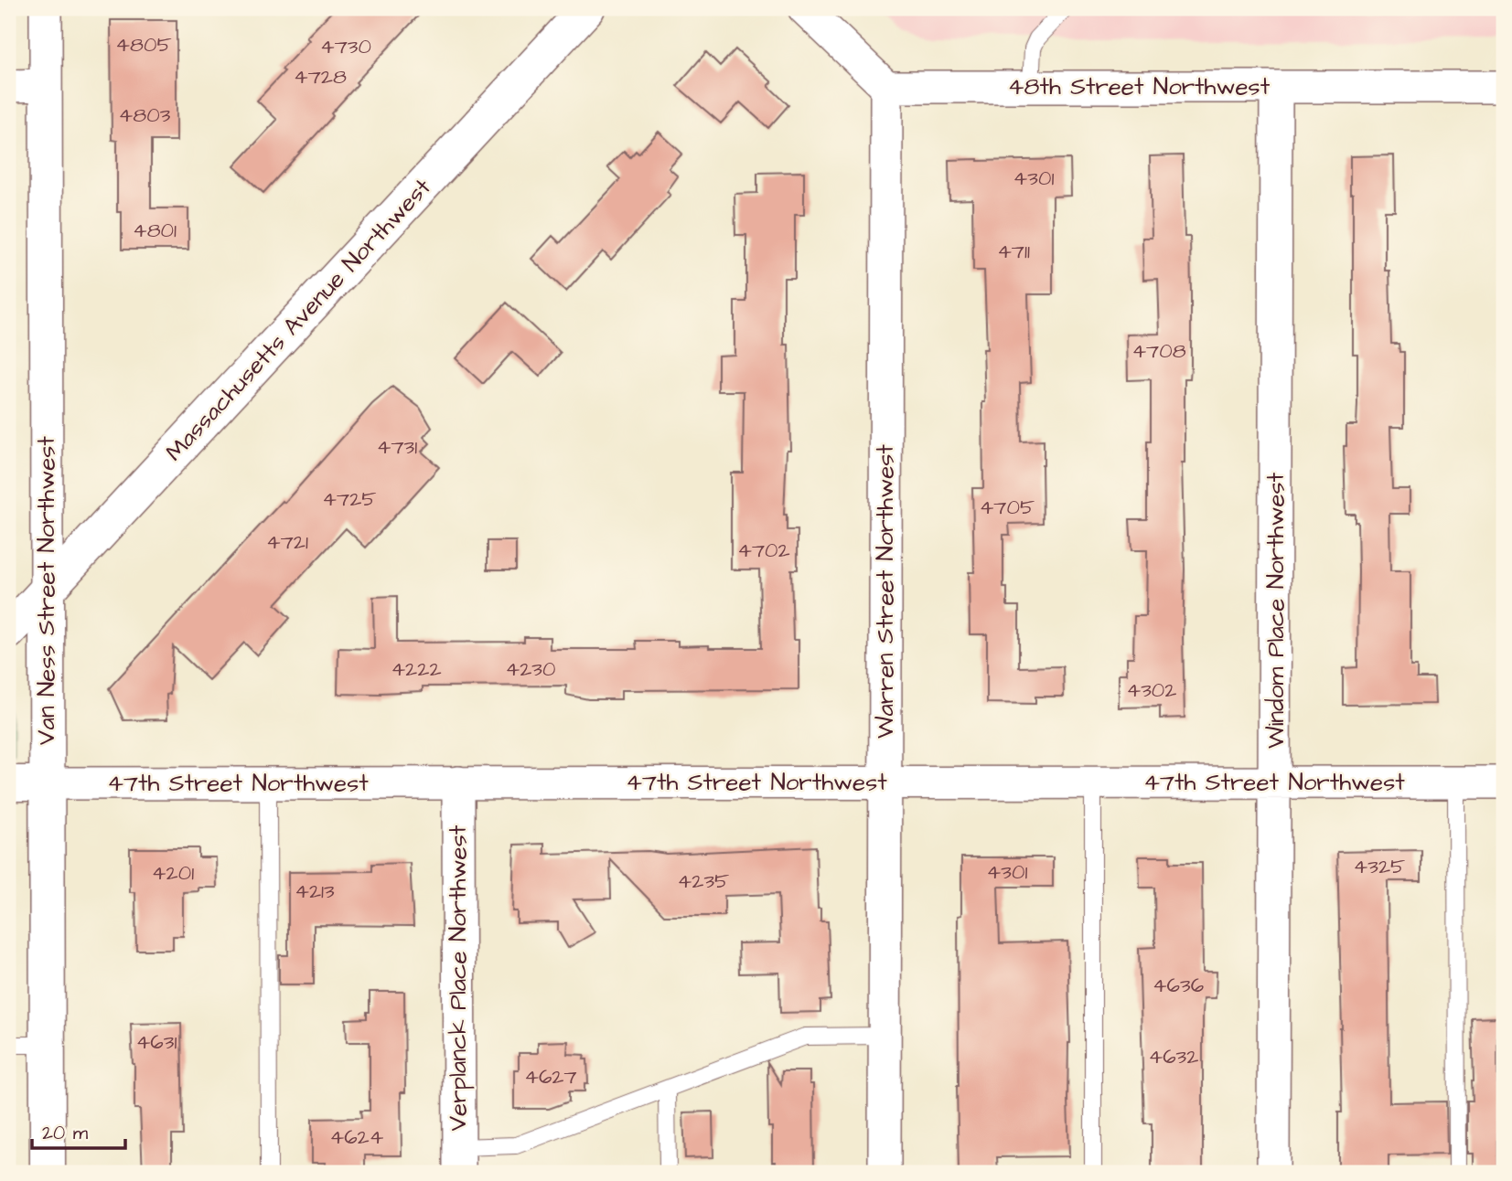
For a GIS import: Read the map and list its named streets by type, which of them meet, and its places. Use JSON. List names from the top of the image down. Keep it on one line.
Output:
{"streets":{"main road":["Massachusetts Avenue Northwest","Van Ness Street Northwest","47th Street Northwest"],"street":["48th Street Northwest","Warren Street Northwest","Windom Place Northwest","Verplanck Place Northwest"]},"crossings":[["48th Street Northwest","Warren Street Northwest"],["48th Street Northwest","Windom Place Northwest"],["Massachusetts Avenue Northwest","Van Ness Street Northwest"],["Van Ness Street Northwest","47th Street Northwest"],["Warren Street Northwest","47th Street Northwest"],["Windom Place Northwest","47th Street Northwest"],["47th Street Northwest","Verplanck Place Northwest"]],"house_numbers":["4805","4730","4728","4803","4301","4801","4711","4708","4731","4725","4705","4721","4702","4222","4230","4302","4325","4301","4201","4235","4213","4636","4631","4632","4627","4624"],"scale_bar":"20 m"}
